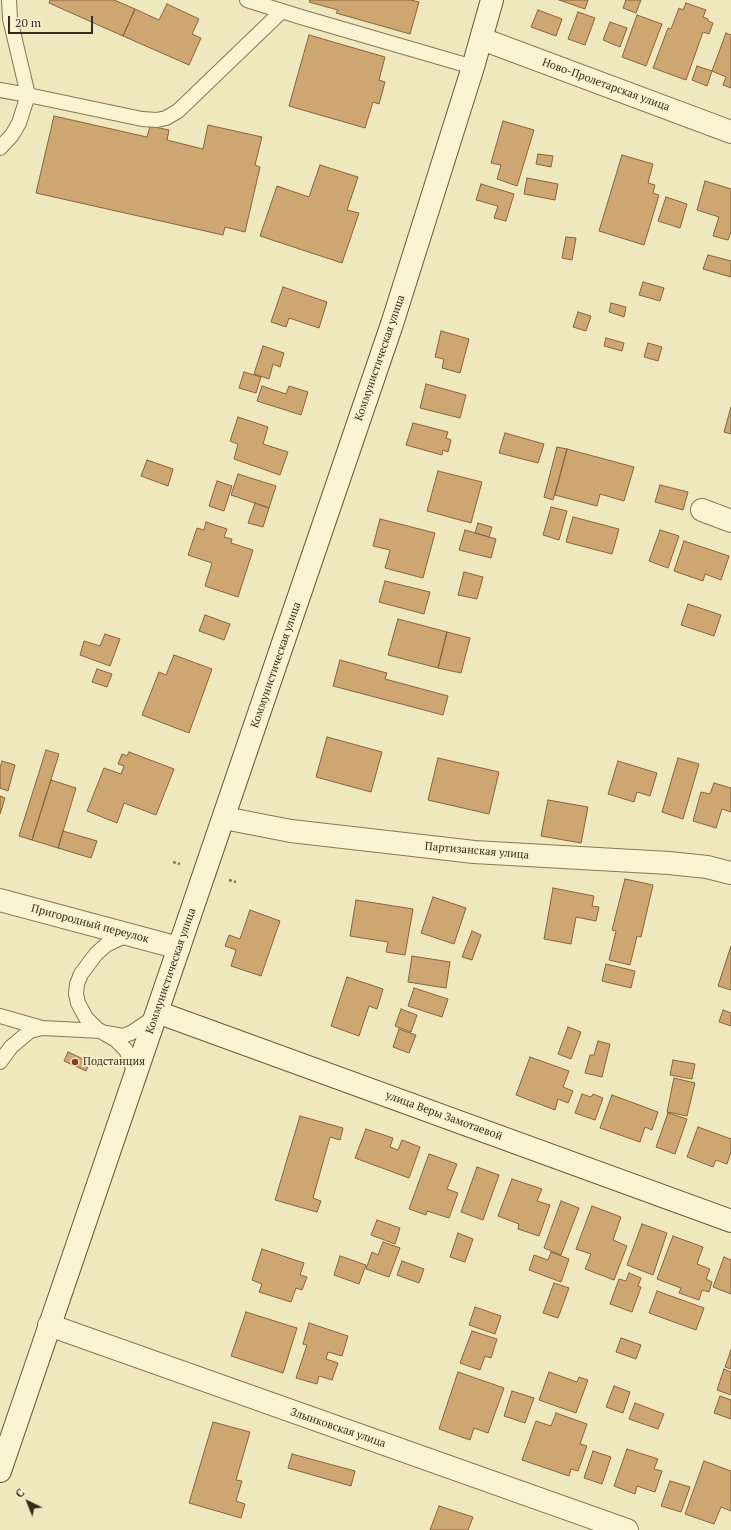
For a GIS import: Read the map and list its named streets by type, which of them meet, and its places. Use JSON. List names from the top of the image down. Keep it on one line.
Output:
{"streets":{"street":["Ново-Пролетарская улица","Коммунистическая улица","Партизанская улица","Пригородный переулок","улица Веры Замотаевой","Злынковская улица"]},"crossings":[["Ново-Пролетарская улица","Коммунистическая улица"],["Коммунистическая улица","Партизанская улица"],["Коммунистическая улица","Пригородный переулок"],["Коммунистическая улица","улица Веры Замотаевой"],["Коммунистическая улица","Злынковская улица"],["Пригородный переулок","улица Веры Замотаевой"]],"places":["Подстанция"],"scale_bar":"20 m","north":"top left"}
